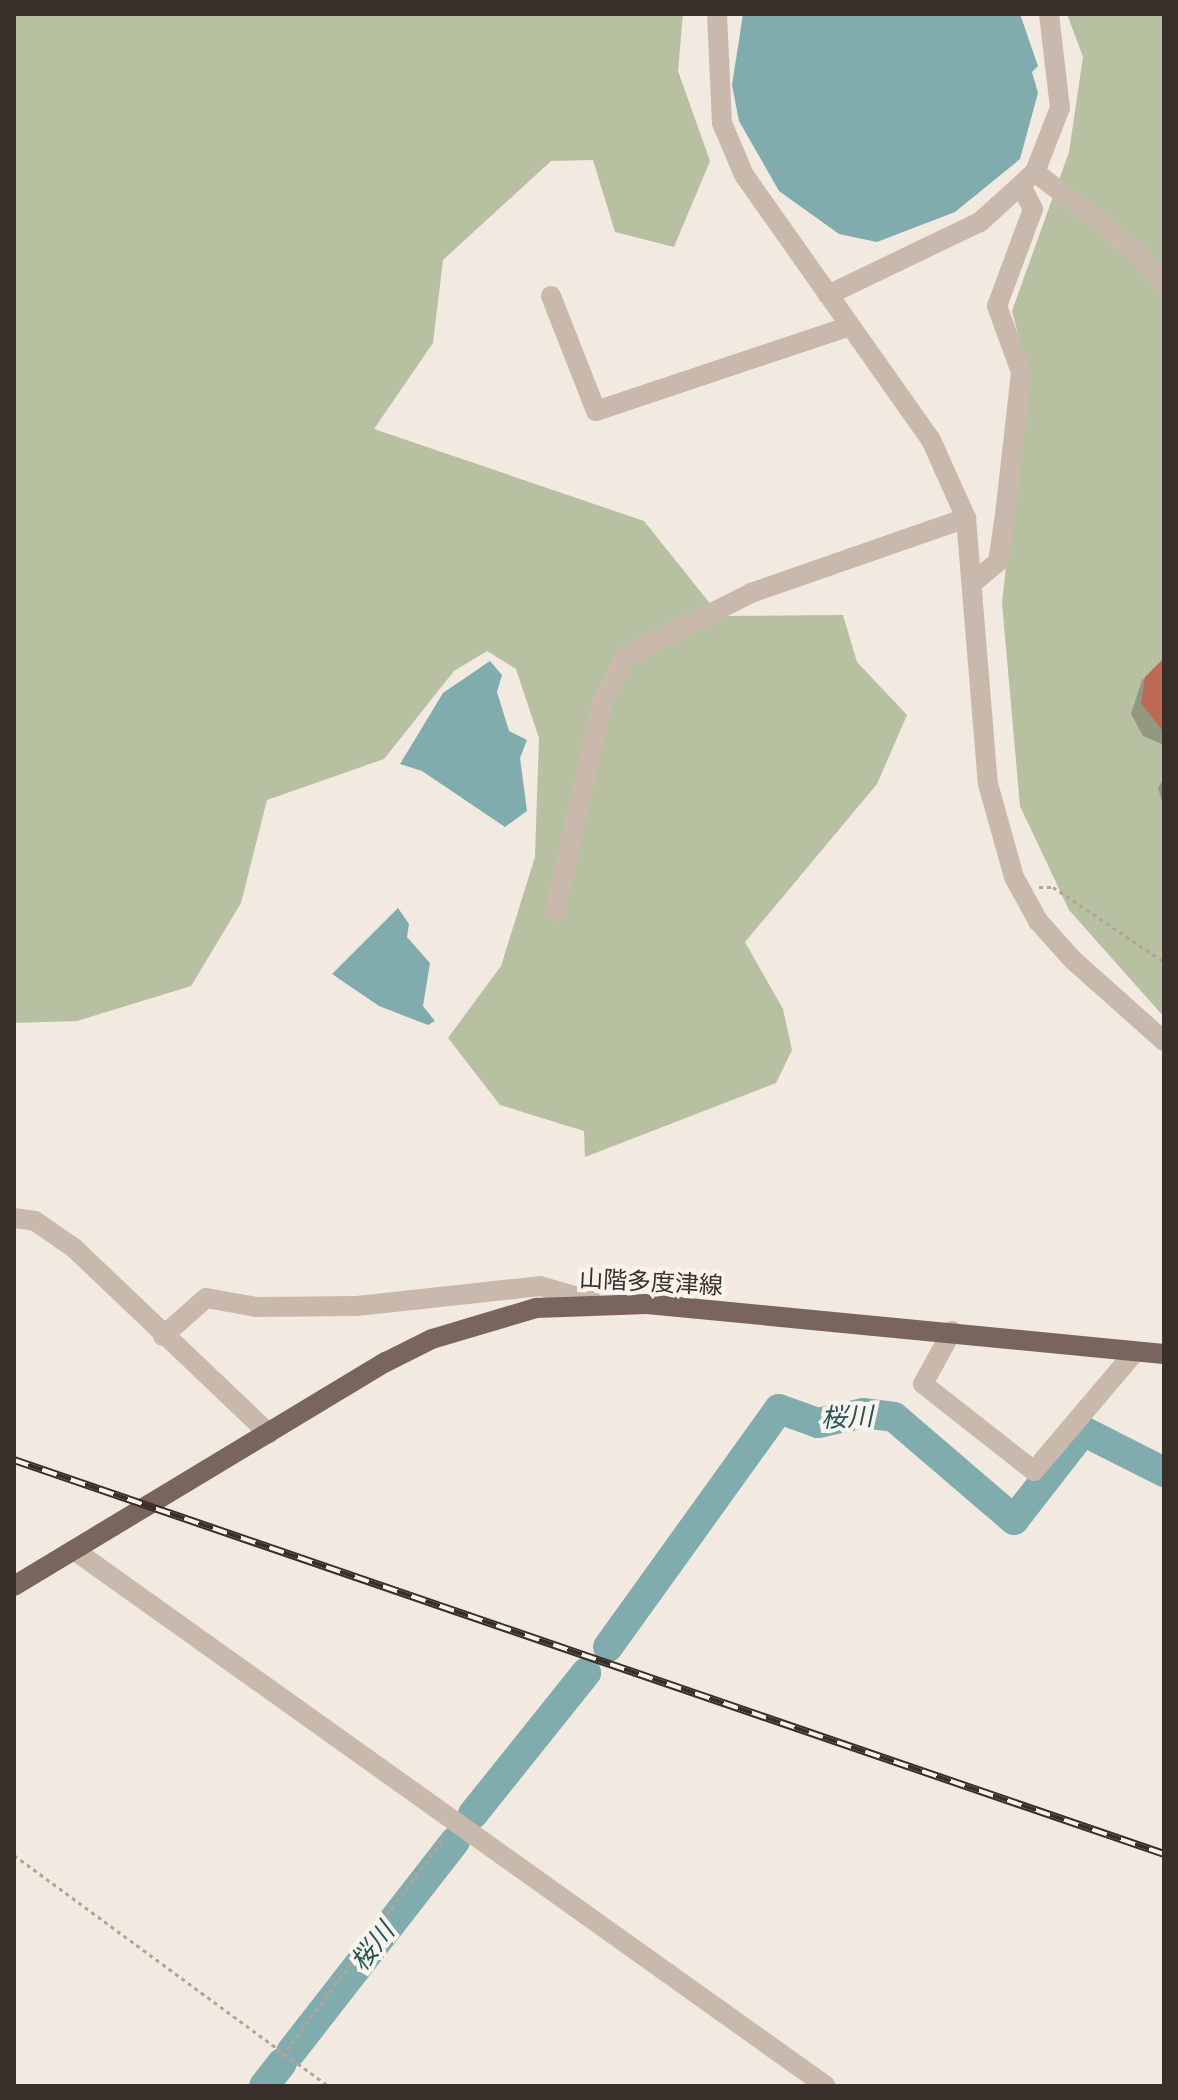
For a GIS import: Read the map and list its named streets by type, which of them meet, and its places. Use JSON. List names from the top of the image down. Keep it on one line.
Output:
{"streets":{"main road":["山階多度津線"]},"water":["桜川"]}
